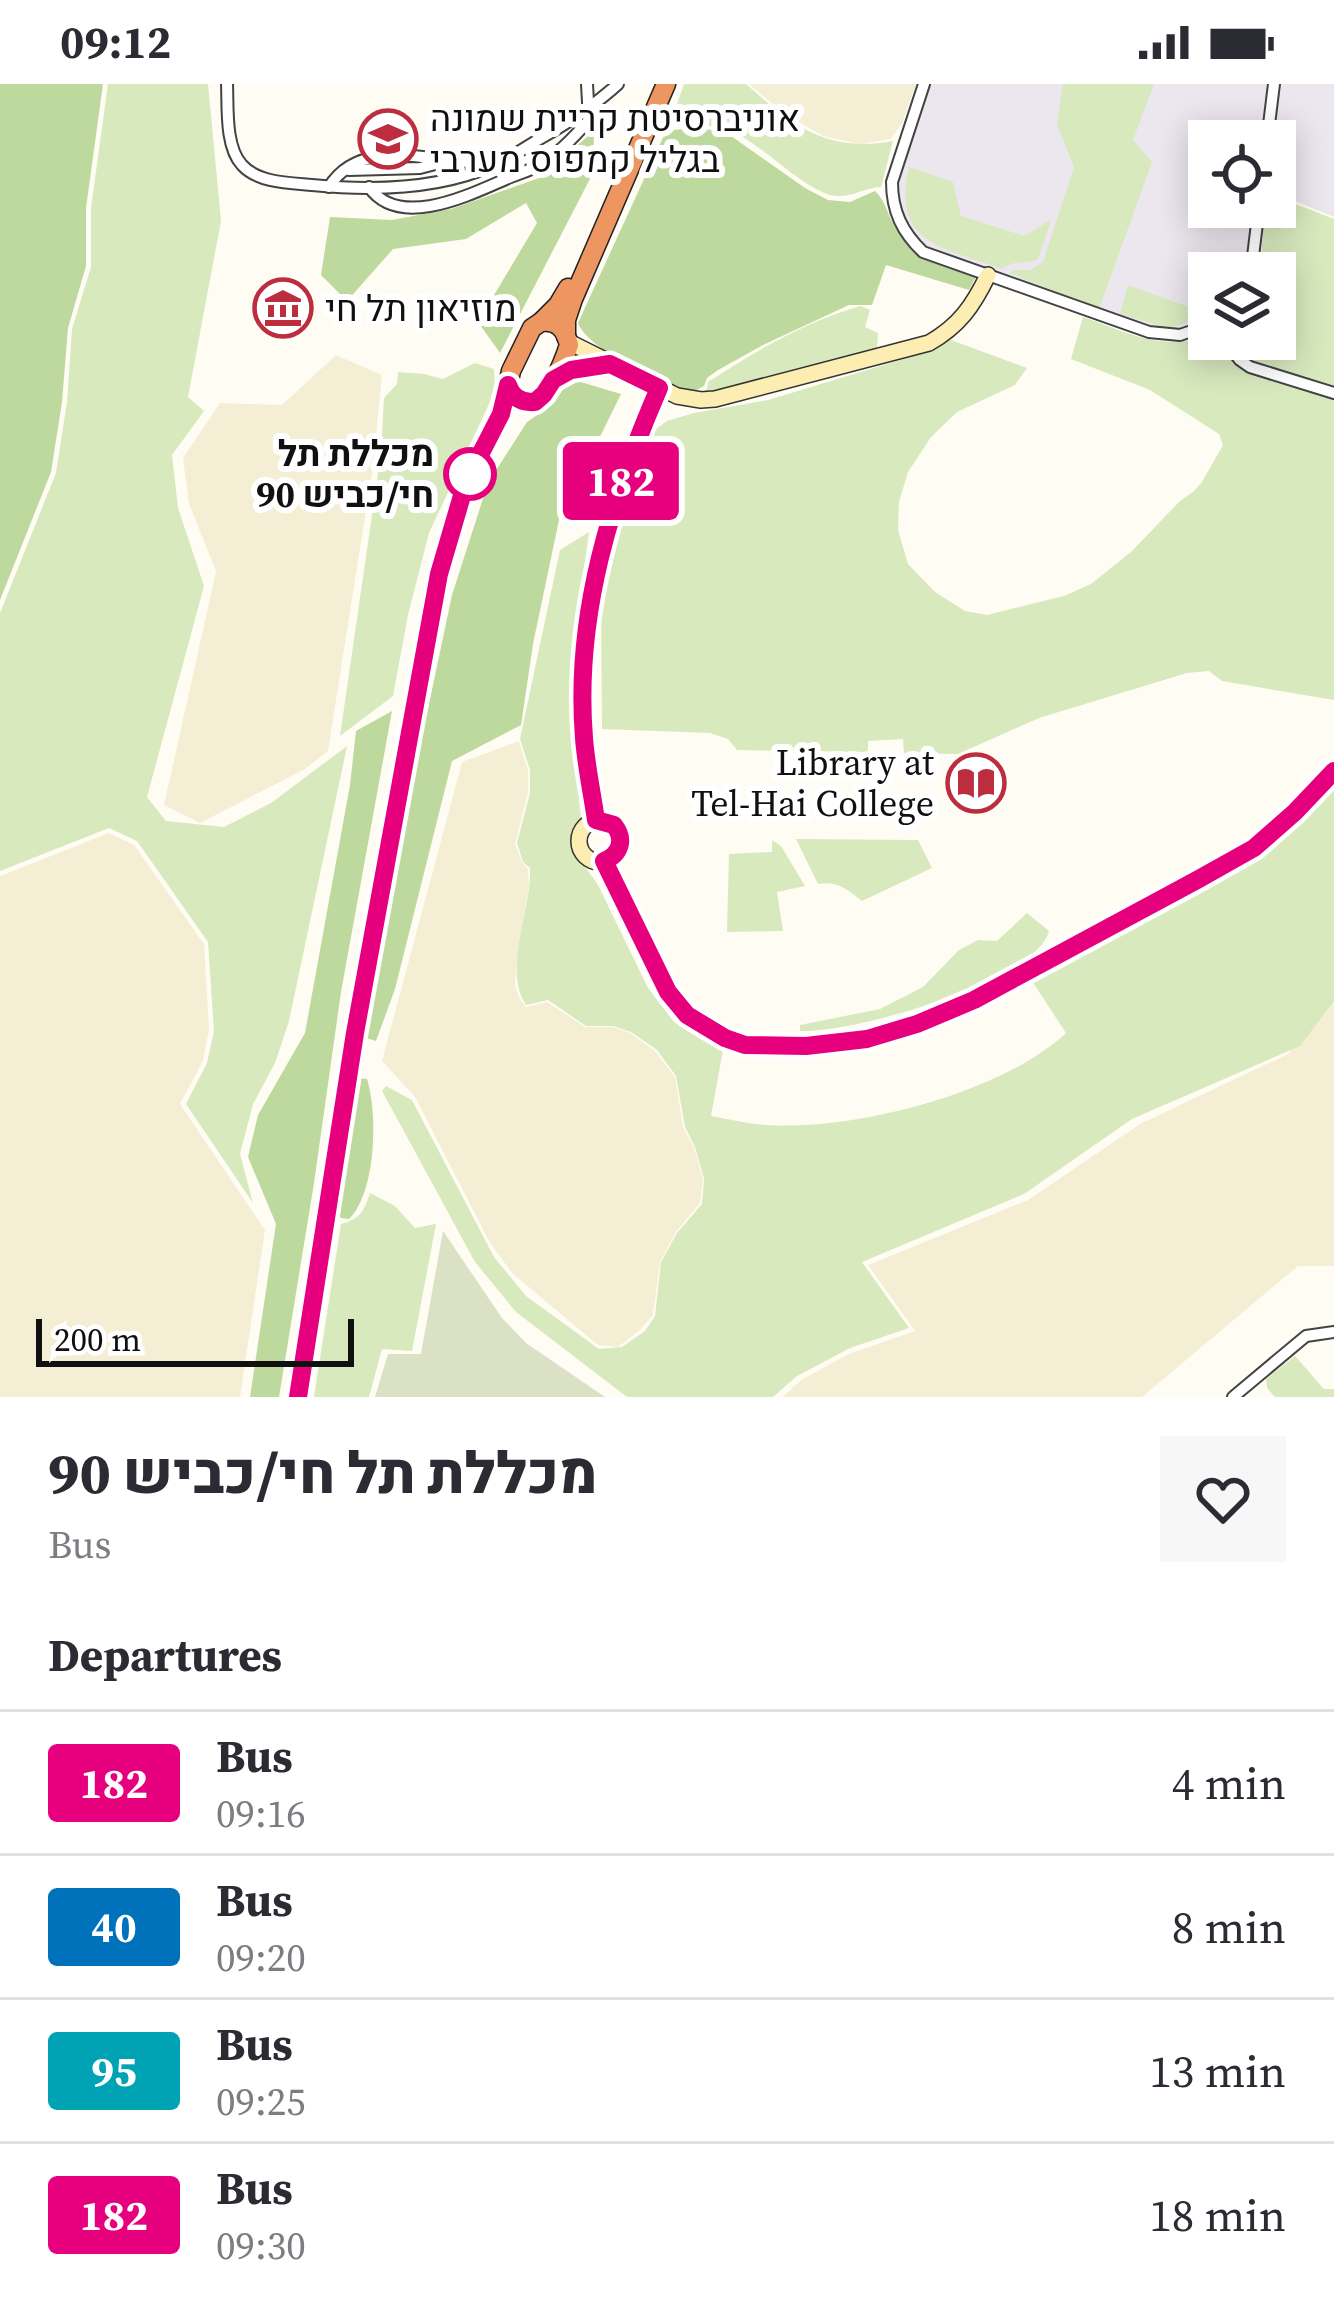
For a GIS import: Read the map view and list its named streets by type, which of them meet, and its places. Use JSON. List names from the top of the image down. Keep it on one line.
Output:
{"places":{"school or university":["אוניברסיטת קריית שמונה בגליל קמפוס מערבי"],"museum":["מוזיאון תל חי"],"other":["מכללת תל חי/כביש 90"],"library":["Library at Tel-Hai College"]},"lines":["bus line 182"],"scale_bar":"200 m","page":{"status":"09:12","on_map":"182","scale":"200 m","heading":[["מכללת תל חי/כביש 90","Bus"],"Departures"],"list":[{"mark":"182","name":"Bus","note":"09:16","value":"4 min"},{"mark":"40","name":"Bus","note":"09:20","value":"8 min"},{"mark":"95","name":"Bus","note":"09:25","value":"13 min"},{"mark":"182","name":"Bus","note":"09:30","value":"18 min"}]}}
